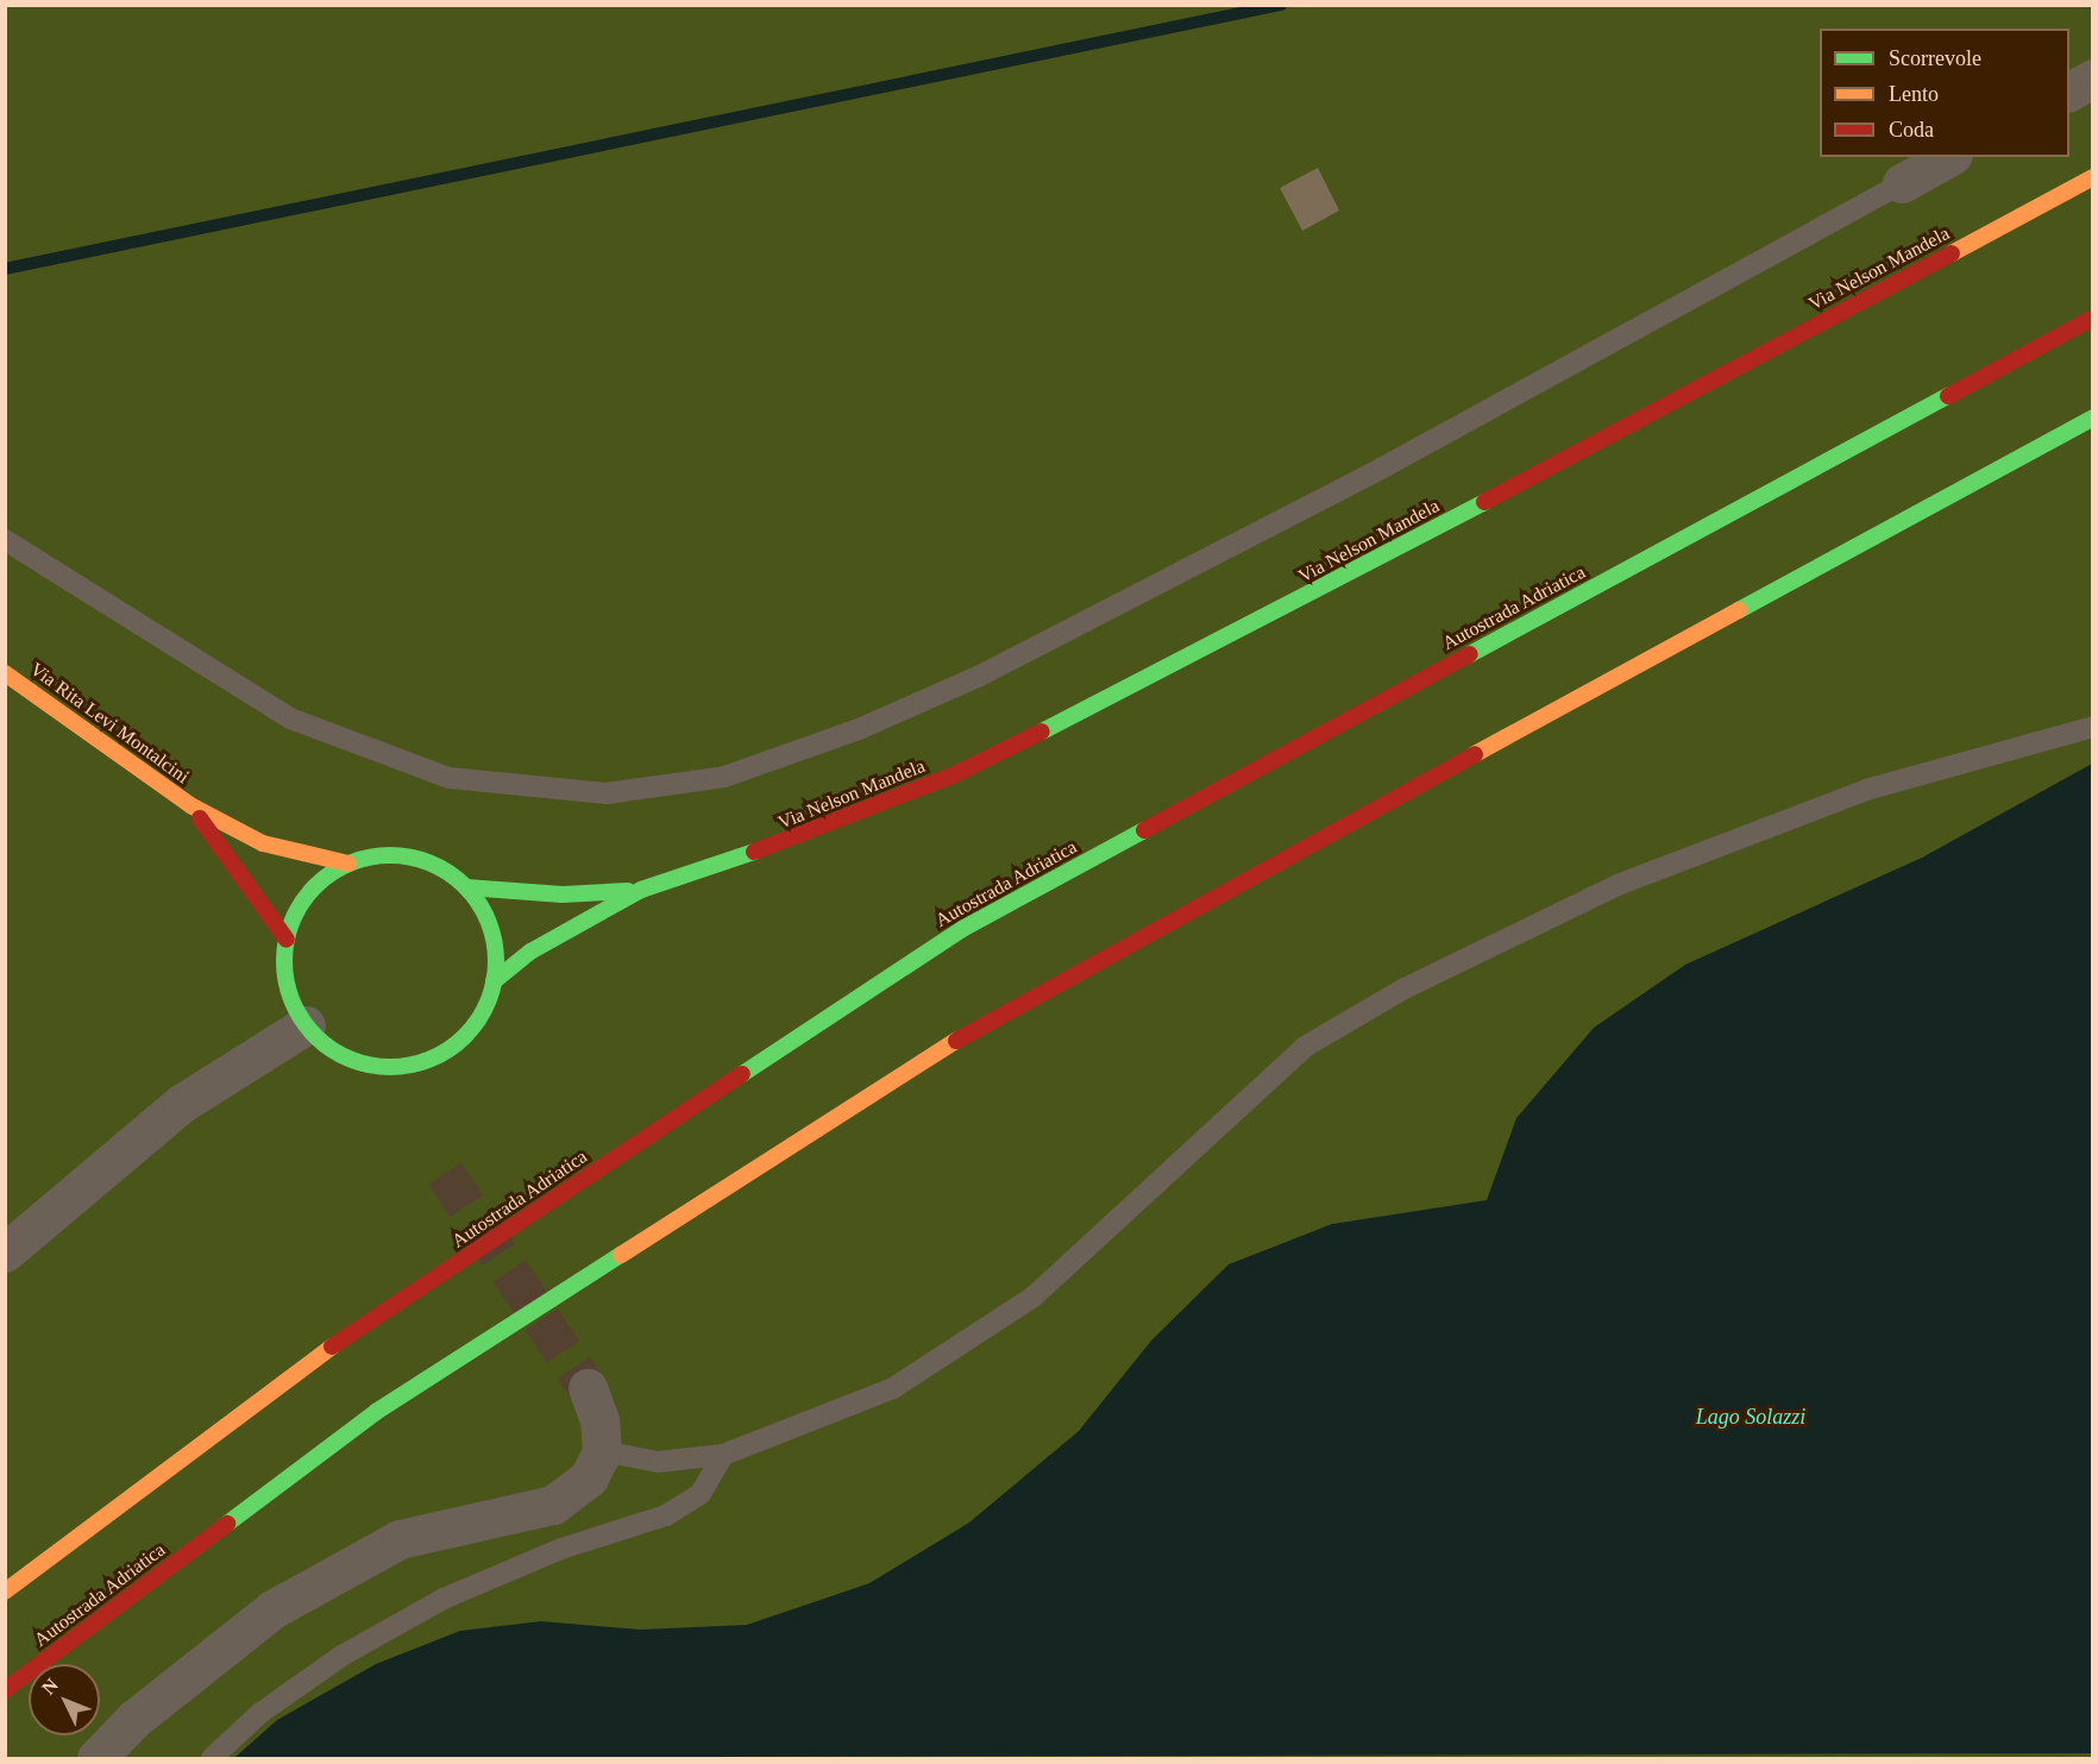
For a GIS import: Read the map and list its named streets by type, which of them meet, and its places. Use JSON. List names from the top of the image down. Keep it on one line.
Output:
{"streets":{"main road":["Via Nelson Mandela","Autostrada Adriatica","Via Rita Levi Montalcini"]},"crossings":[["Via Nelson Mandela","Via Rita Levi Montalcini"]],"water":["Lago Solazzi"],"legend":["Scorrevole","Lento","Coda"],"north":"top left"}
